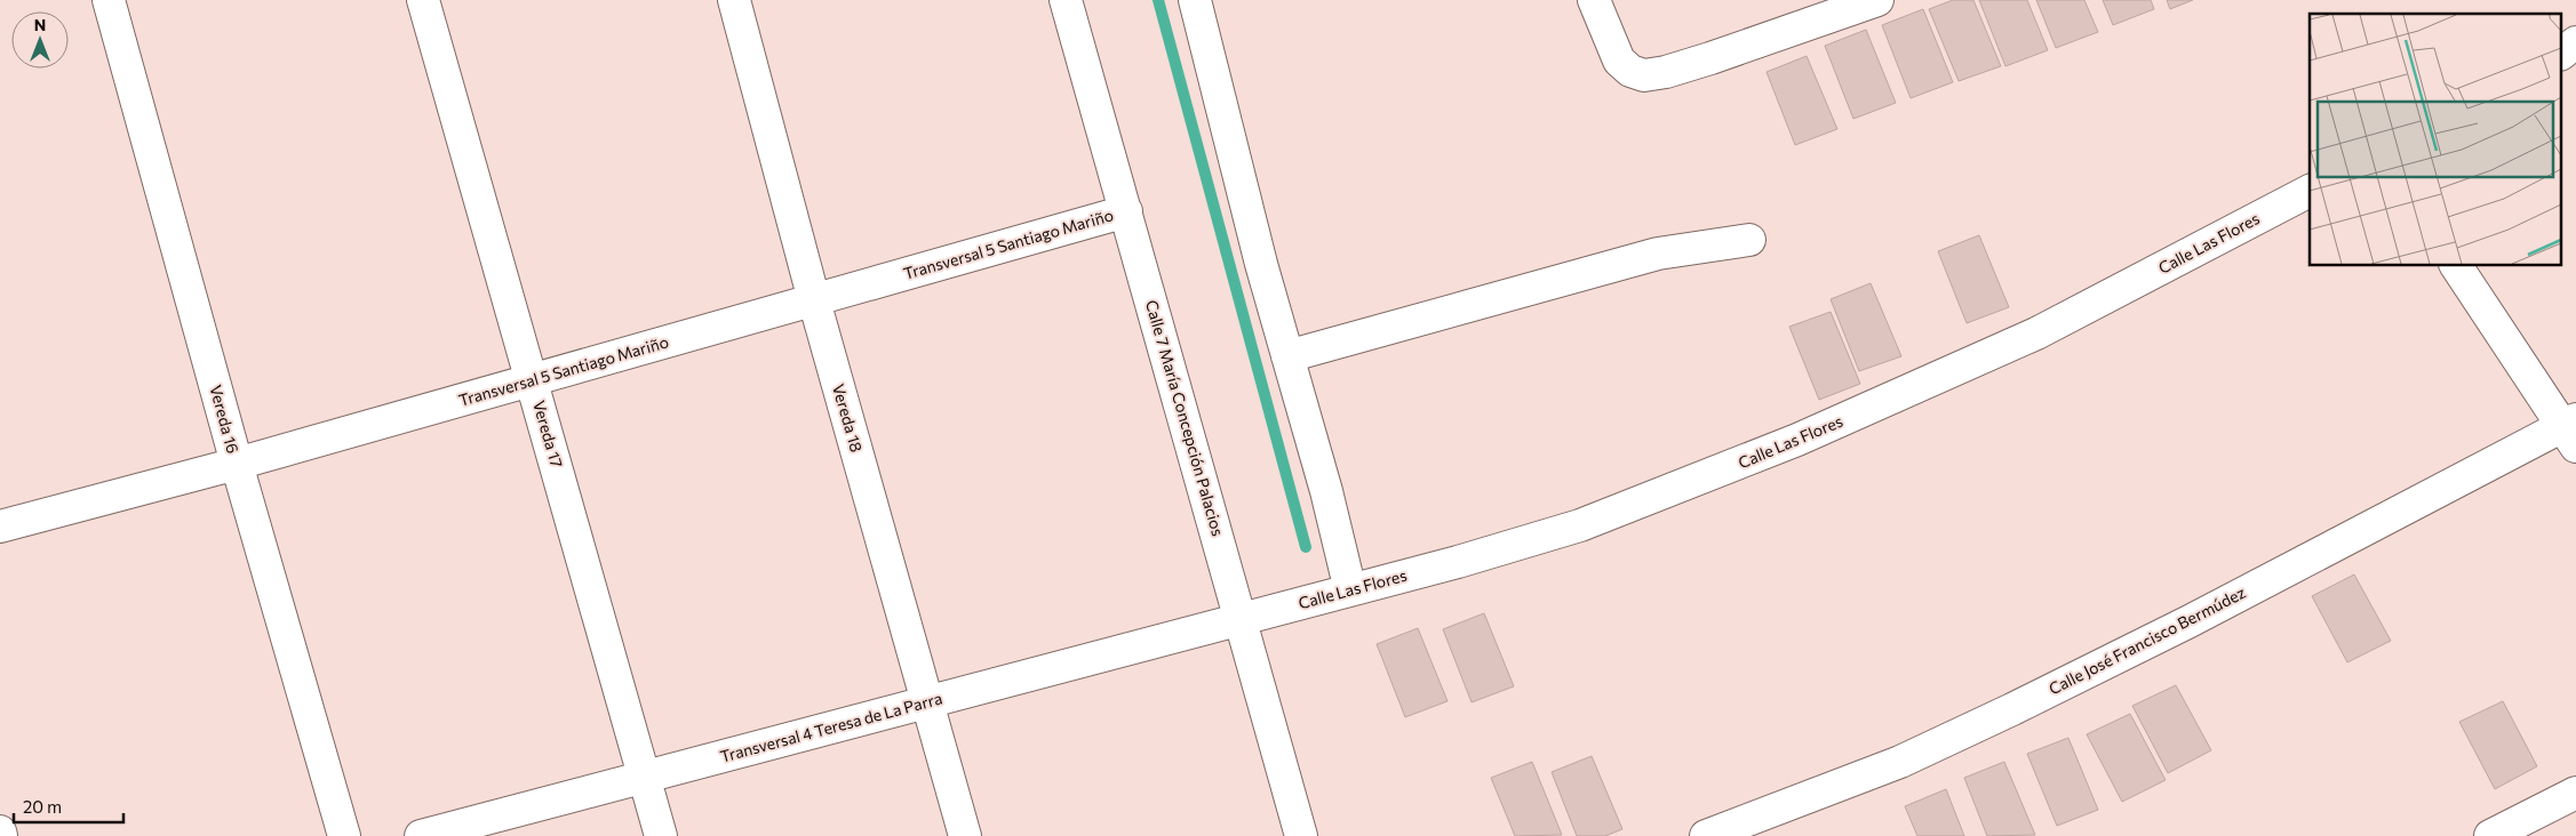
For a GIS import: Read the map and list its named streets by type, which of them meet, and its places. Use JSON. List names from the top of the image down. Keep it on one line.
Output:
{"streets":{"street":["Calle Las Flores","Transversal 5 Santiago Mariño","Vereda 18","Calle 7 María Concepción Palacios","Vereda 16","Vereda 17","Calle José Francisco Bermúdez","Transversal 4 Teresa de La Parra"]},"crossings":[["Calle Las Flores","Calle 7 María Concepción Palacios"],["Calle Las Flores","Transversal 4 Teresa de La Parra"],["Transversal 5 Santiago Mariño","Vereda 18"],["Transversal 5 Santiago Mariño","Calle 7 María Concepción Palacios"],["Transversal 5 Santiago Mariño","Vereda 16"],["Transversal 5 Santiago Mariño","Vereda 17"],["Vereda 18","Transversal 4 Teresa de La Parra"],["Calle 7 María Concepción Palacios","Transversal 4 Teresa de La Parra"],["Vereda 17","Transversal 4 Teresa de La Parra"]],"scale_bar":"20 m","north":"top"}
